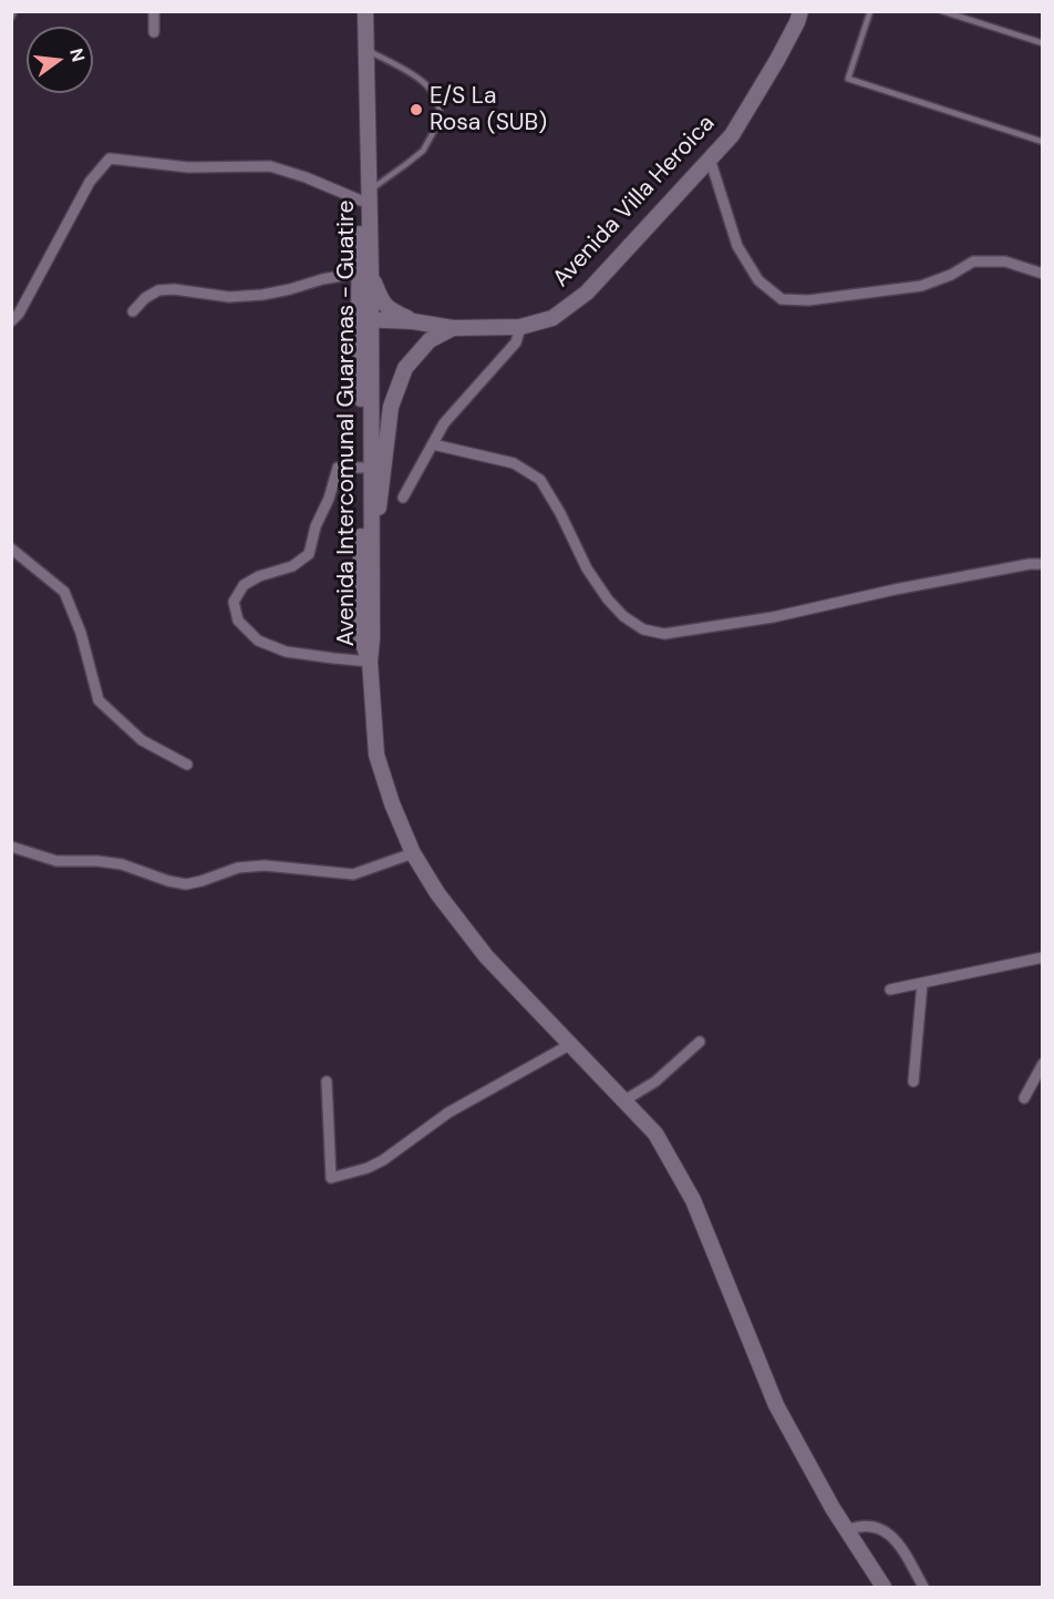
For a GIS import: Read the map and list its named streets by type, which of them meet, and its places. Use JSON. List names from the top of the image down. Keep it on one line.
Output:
{"streets":{"main road":["Avenida Villa Heroica","Avenida Intercomunal Guarenas - Guatire"]},"crossings":[["Avenida Villa Heroica","Avenida Intercomunal Guarenas - Guatire"]],"places":["E/S La Rosa (SUB)"],"north":"right"}
